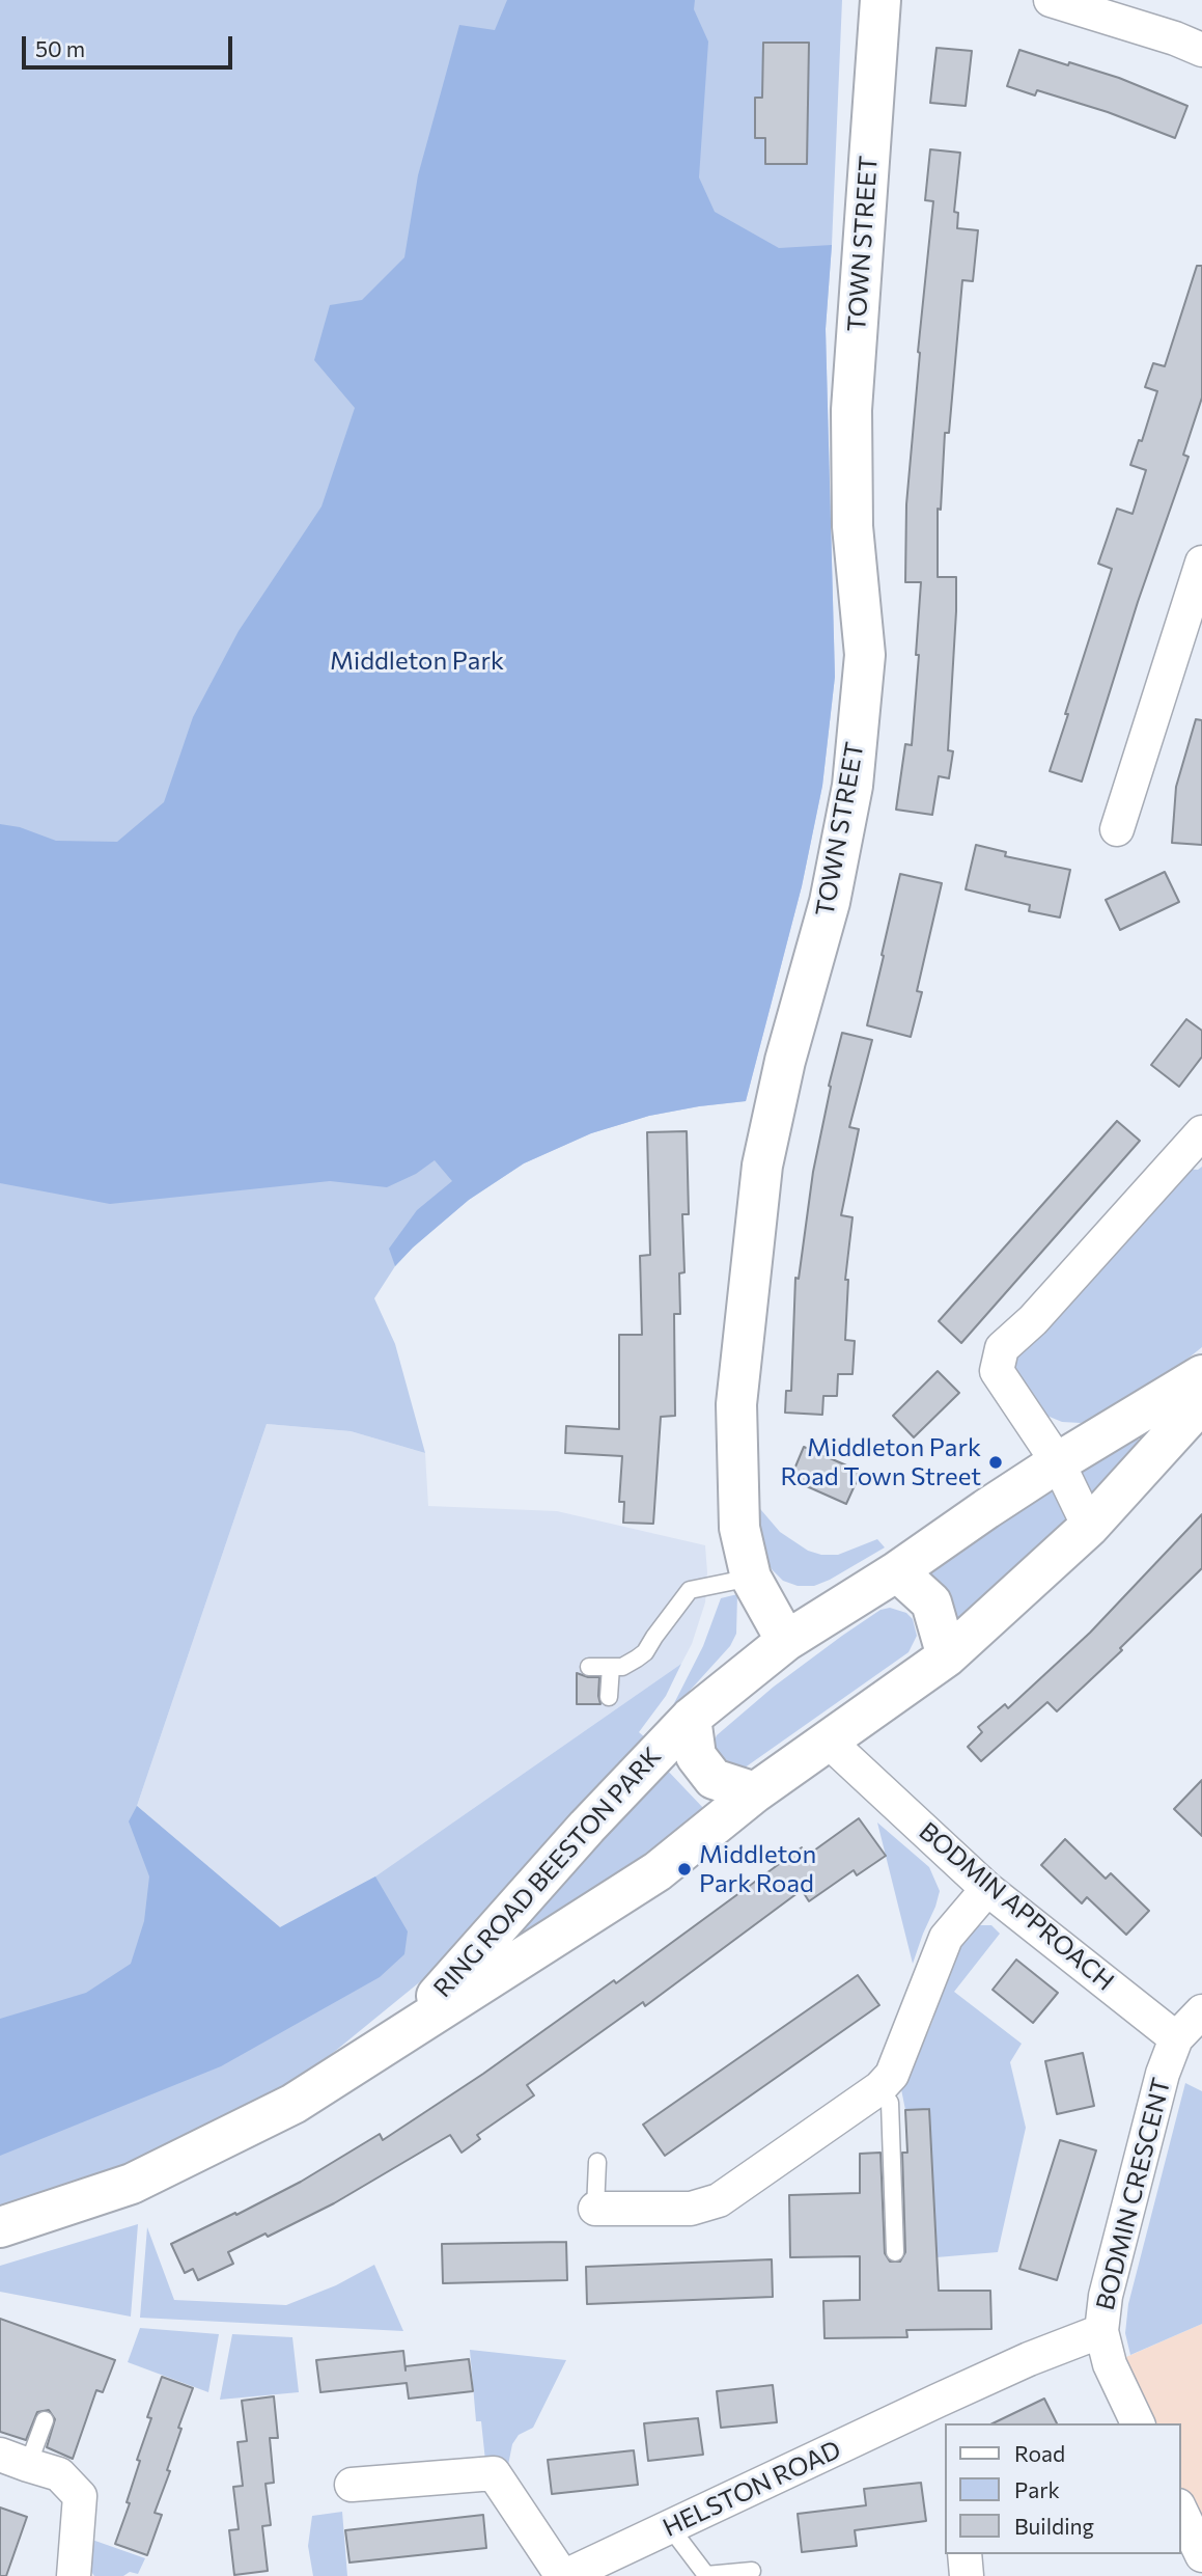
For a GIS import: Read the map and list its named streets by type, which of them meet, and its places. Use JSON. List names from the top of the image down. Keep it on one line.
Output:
{"streets":{"street":["TOWN STREET","RING ROAD BEESTON PARK","BODMIN APPROACH","BODMIN CRESCENT","HELSTON ROAD"]},"crossings":[["TOWN STREET","RING ROAD BEESTON PARK"],["RING ROAD BEESTON PARK","BODMIN APPROACH"],["BODMIN APPROACH","BODMIN CRESCENT"],["BODMIN CRESCENT","HELSTON ROAD"]],"parks":["Middleton Park"],"places":["Middleton Park Road Town Street","Middleton Park Road"],"legend":["Road","Park","Building"],"scale_bar":"50 m"}
